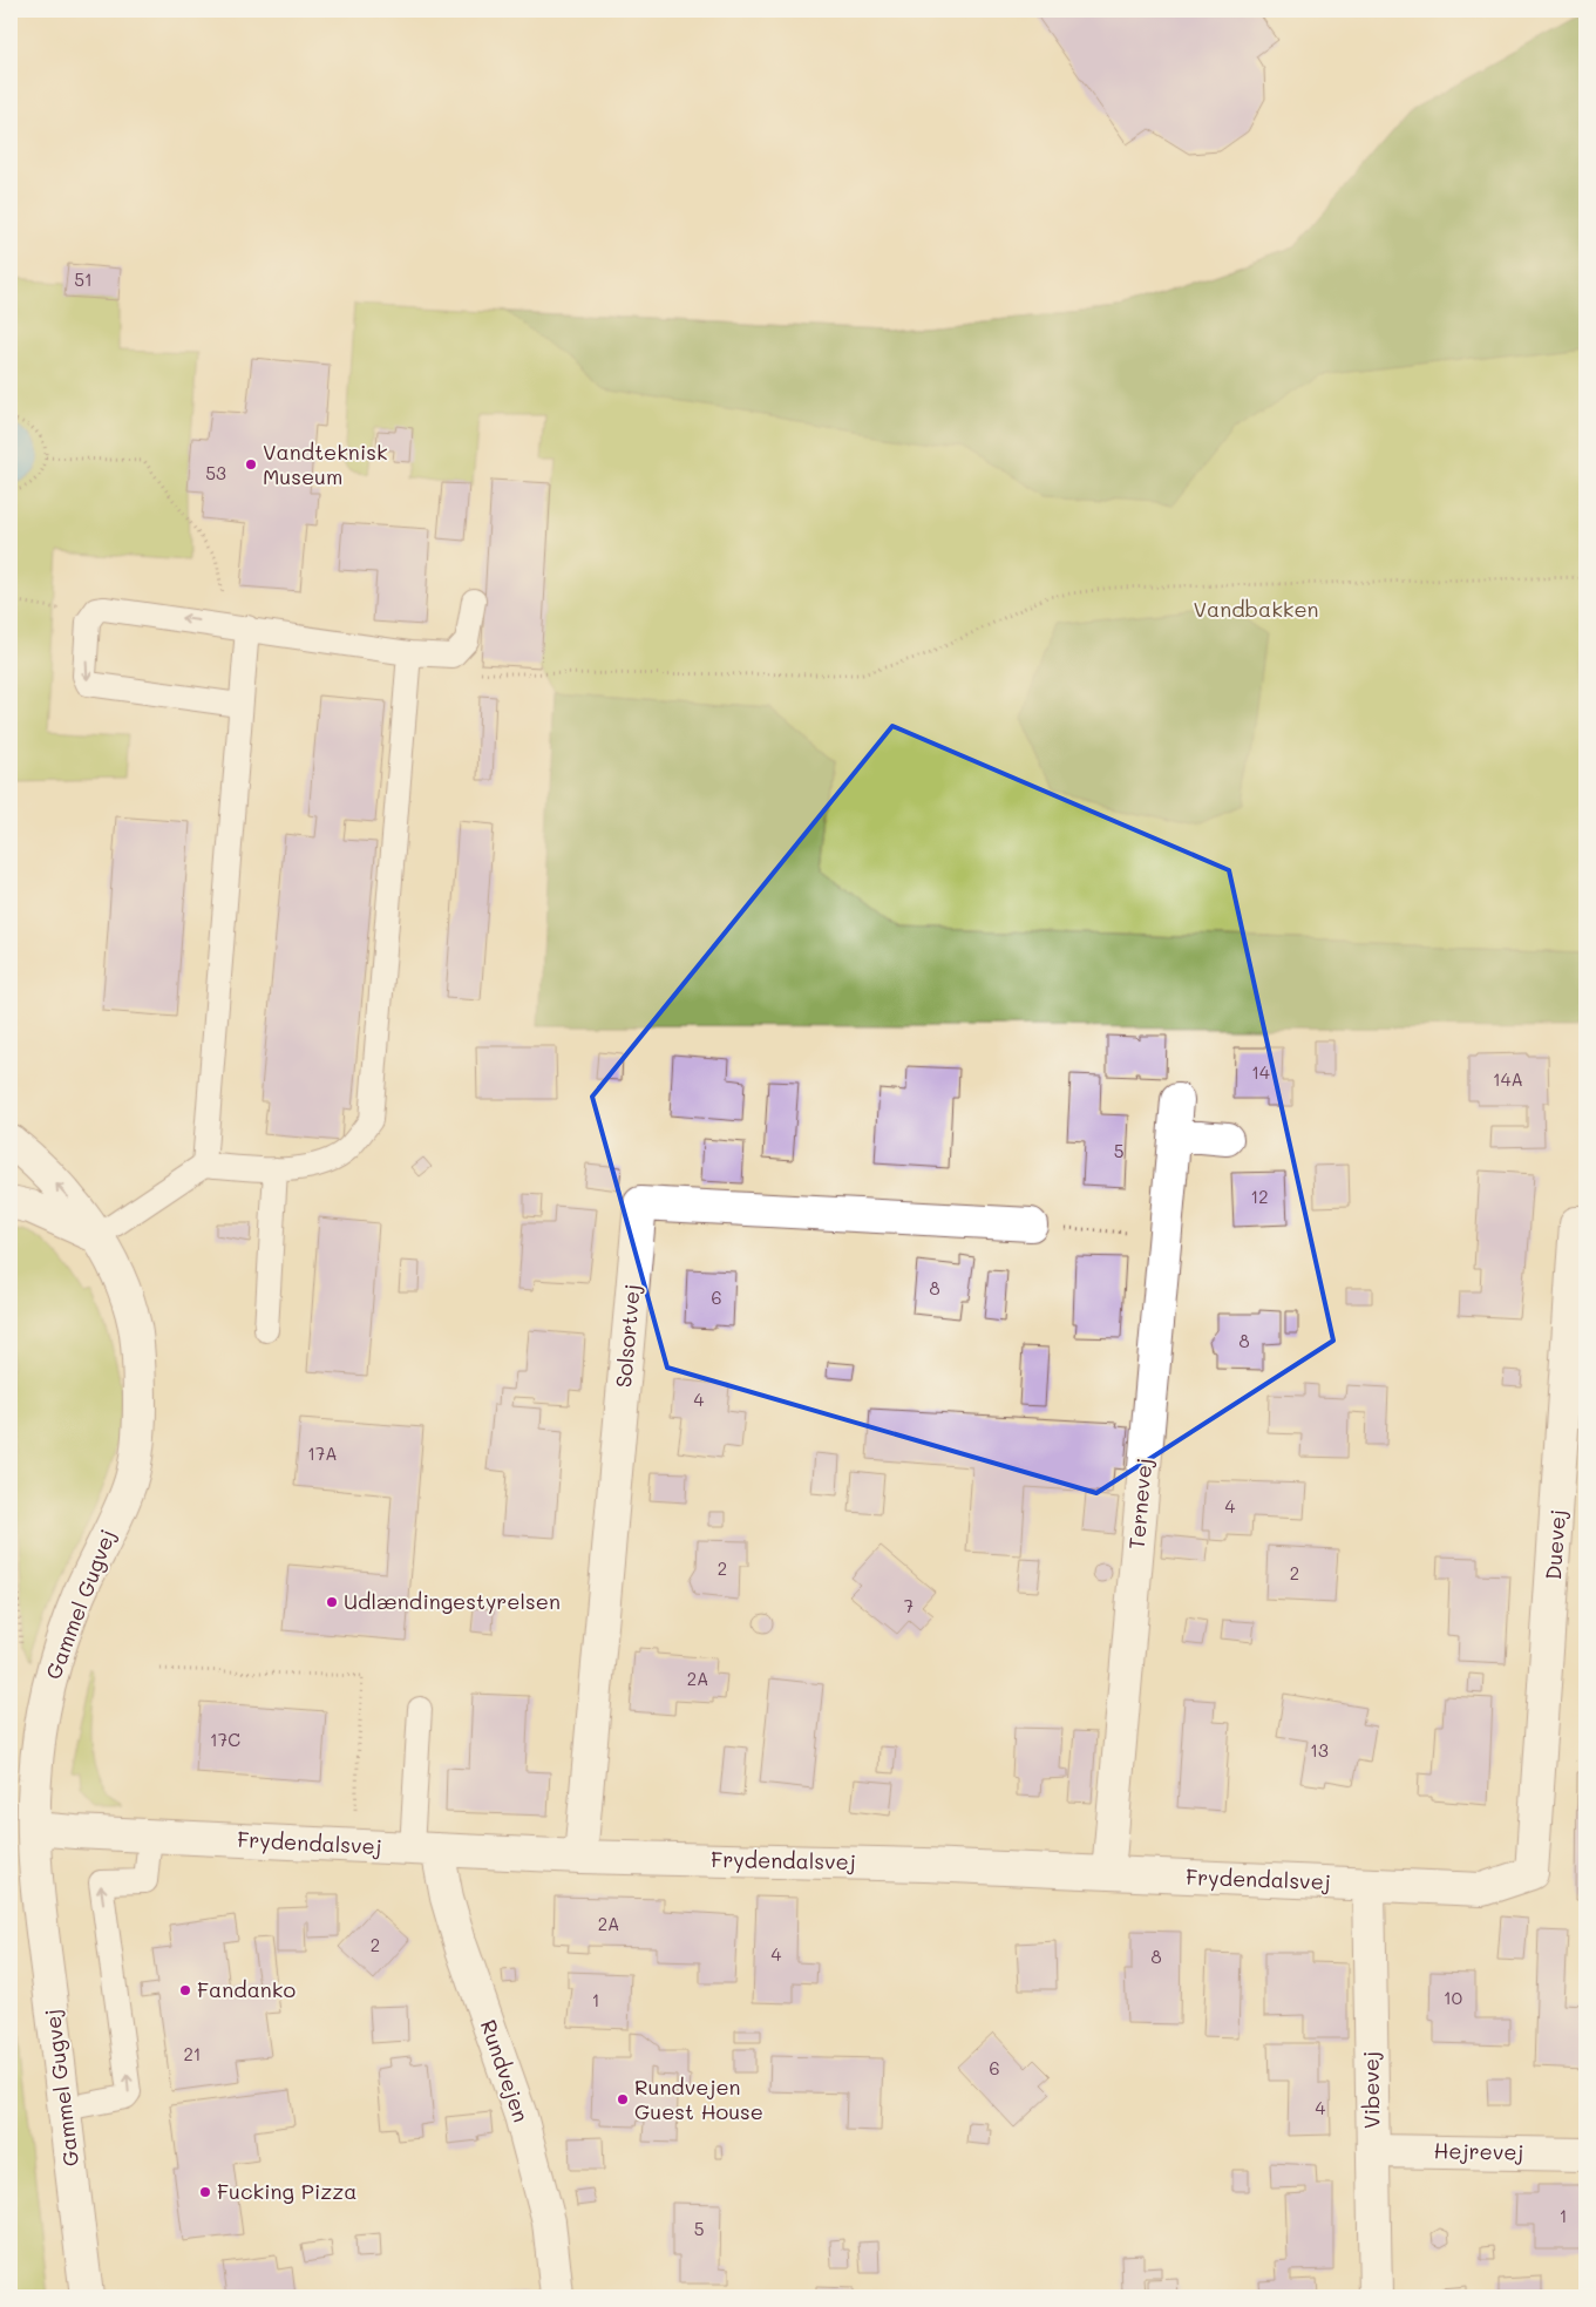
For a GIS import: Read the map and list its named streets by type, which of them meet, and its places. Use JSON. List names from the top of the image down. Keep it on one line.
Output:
{"streets":{"street":["Solsortvej","Ternevej","Duevej","Gammel Gugvej","Frydendalsvej","Rundvejen","Vibevej","Hejrevej"]},"crossings":[["Solsortvej","Frydendalsvej"],["Ternevej","Frydendalsvej"],["Duevej","Frydendalsvej"],["Gammel Gugvej","Frydendalsvej"],["Frydendalsvej","Rundvejen"],["Frydendalsvej","Vibevej"],["Vibevej","Hejrevej"]],"parks":["Vandbakken"],"places":["Vandteknisk Museum","Udlændingestyrelsen","Fandanko","Rundvejen Guest House","Fucking Pizza"],"house_numbers":["51","53","14","14A","5","12","8","6","8","4","17A","4","2","2","7","2A","17C","13","2A","2","4","8","10","1","21","6","4","1","5"]}
